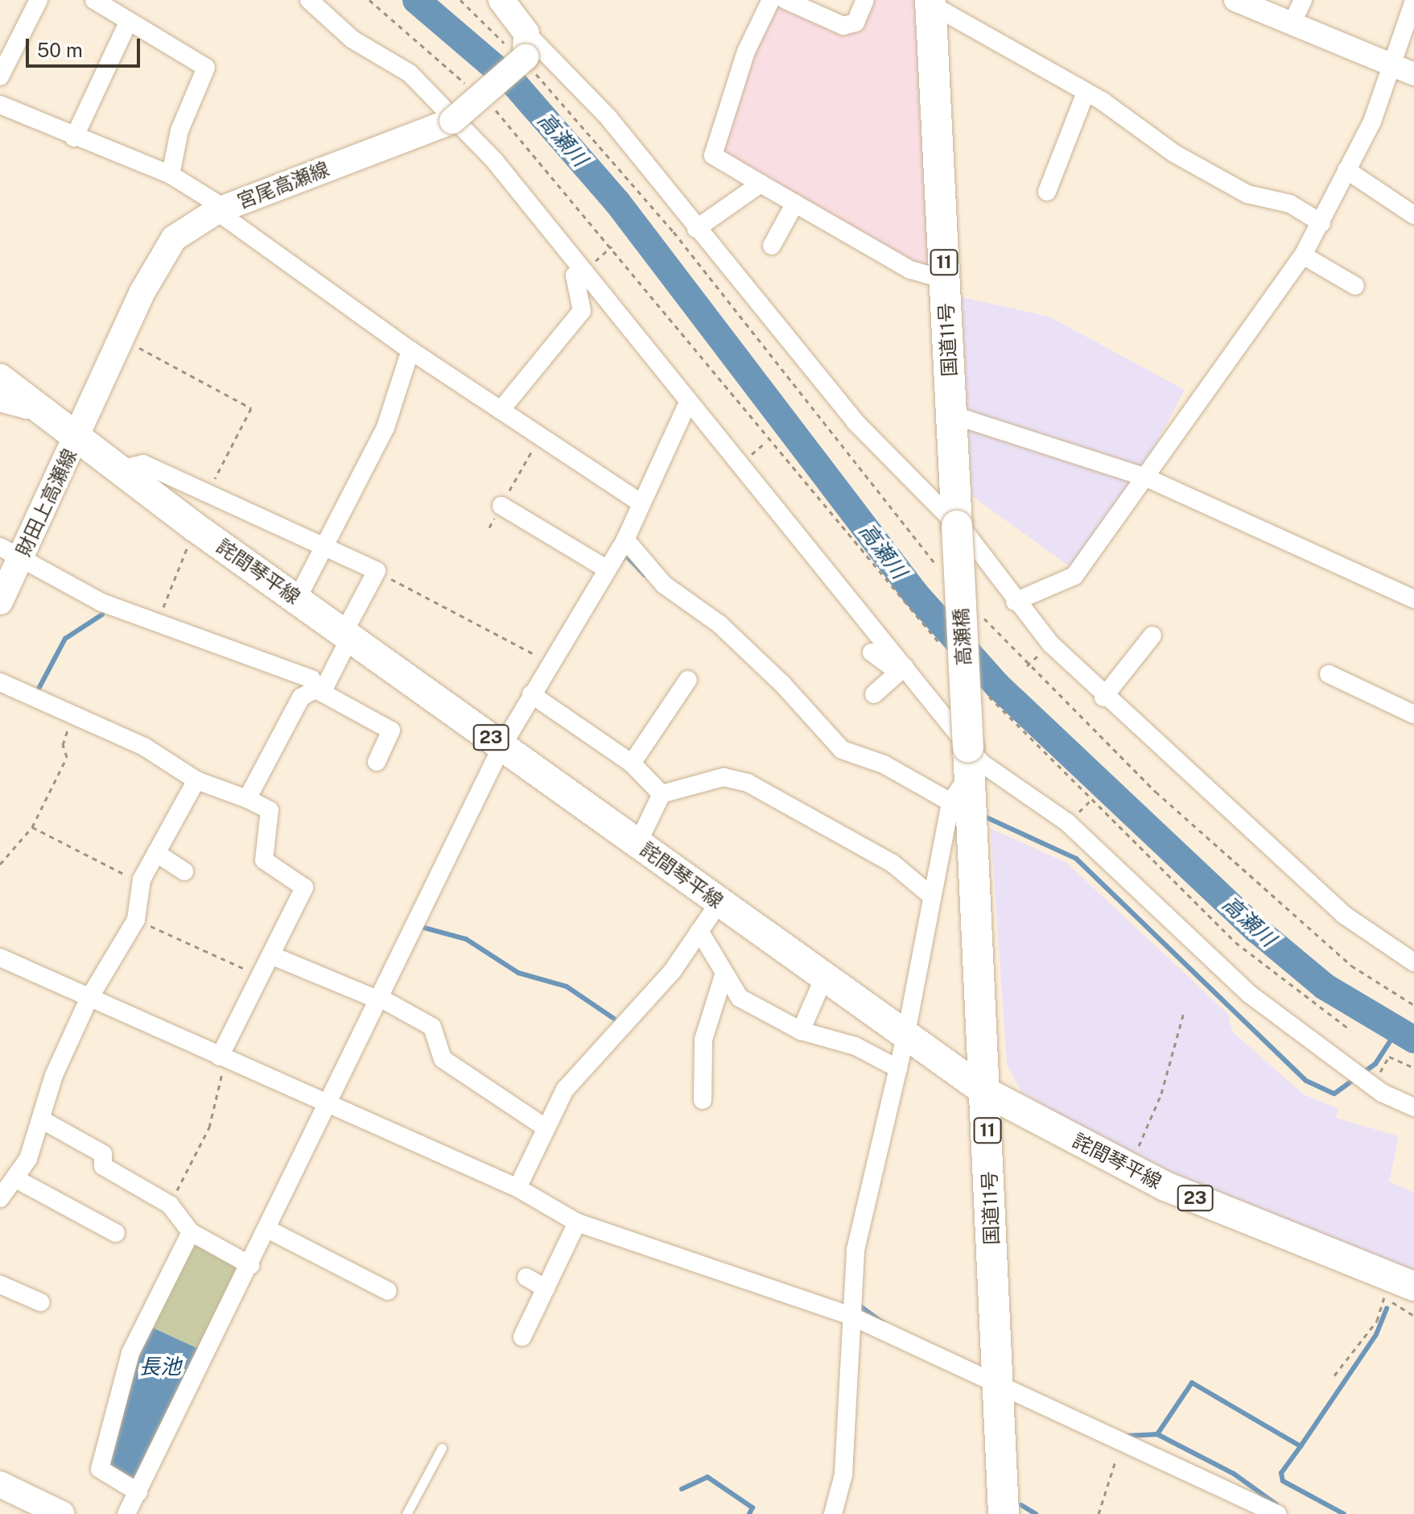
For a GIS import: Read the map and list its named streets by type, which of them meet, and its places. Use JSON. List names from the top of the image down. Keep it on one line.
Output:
{"streets":{"highway":["11","国道11号","高瀬橋"],"main road":["宮尾高瀬線","財田上高瀬線","詫間琴平線","23"]},"crossings":[["宮尾高瀬線","財田上高瀬線"],["宮尾高瀬線","詫間琴平線"],["国道11号","詫間琴平線"],["国道11号","高瀬橋"],["財田上高瀬線","詫間琴平線"]],"water":["高瀬川","長池"],"scale_bar":"50 m"}
